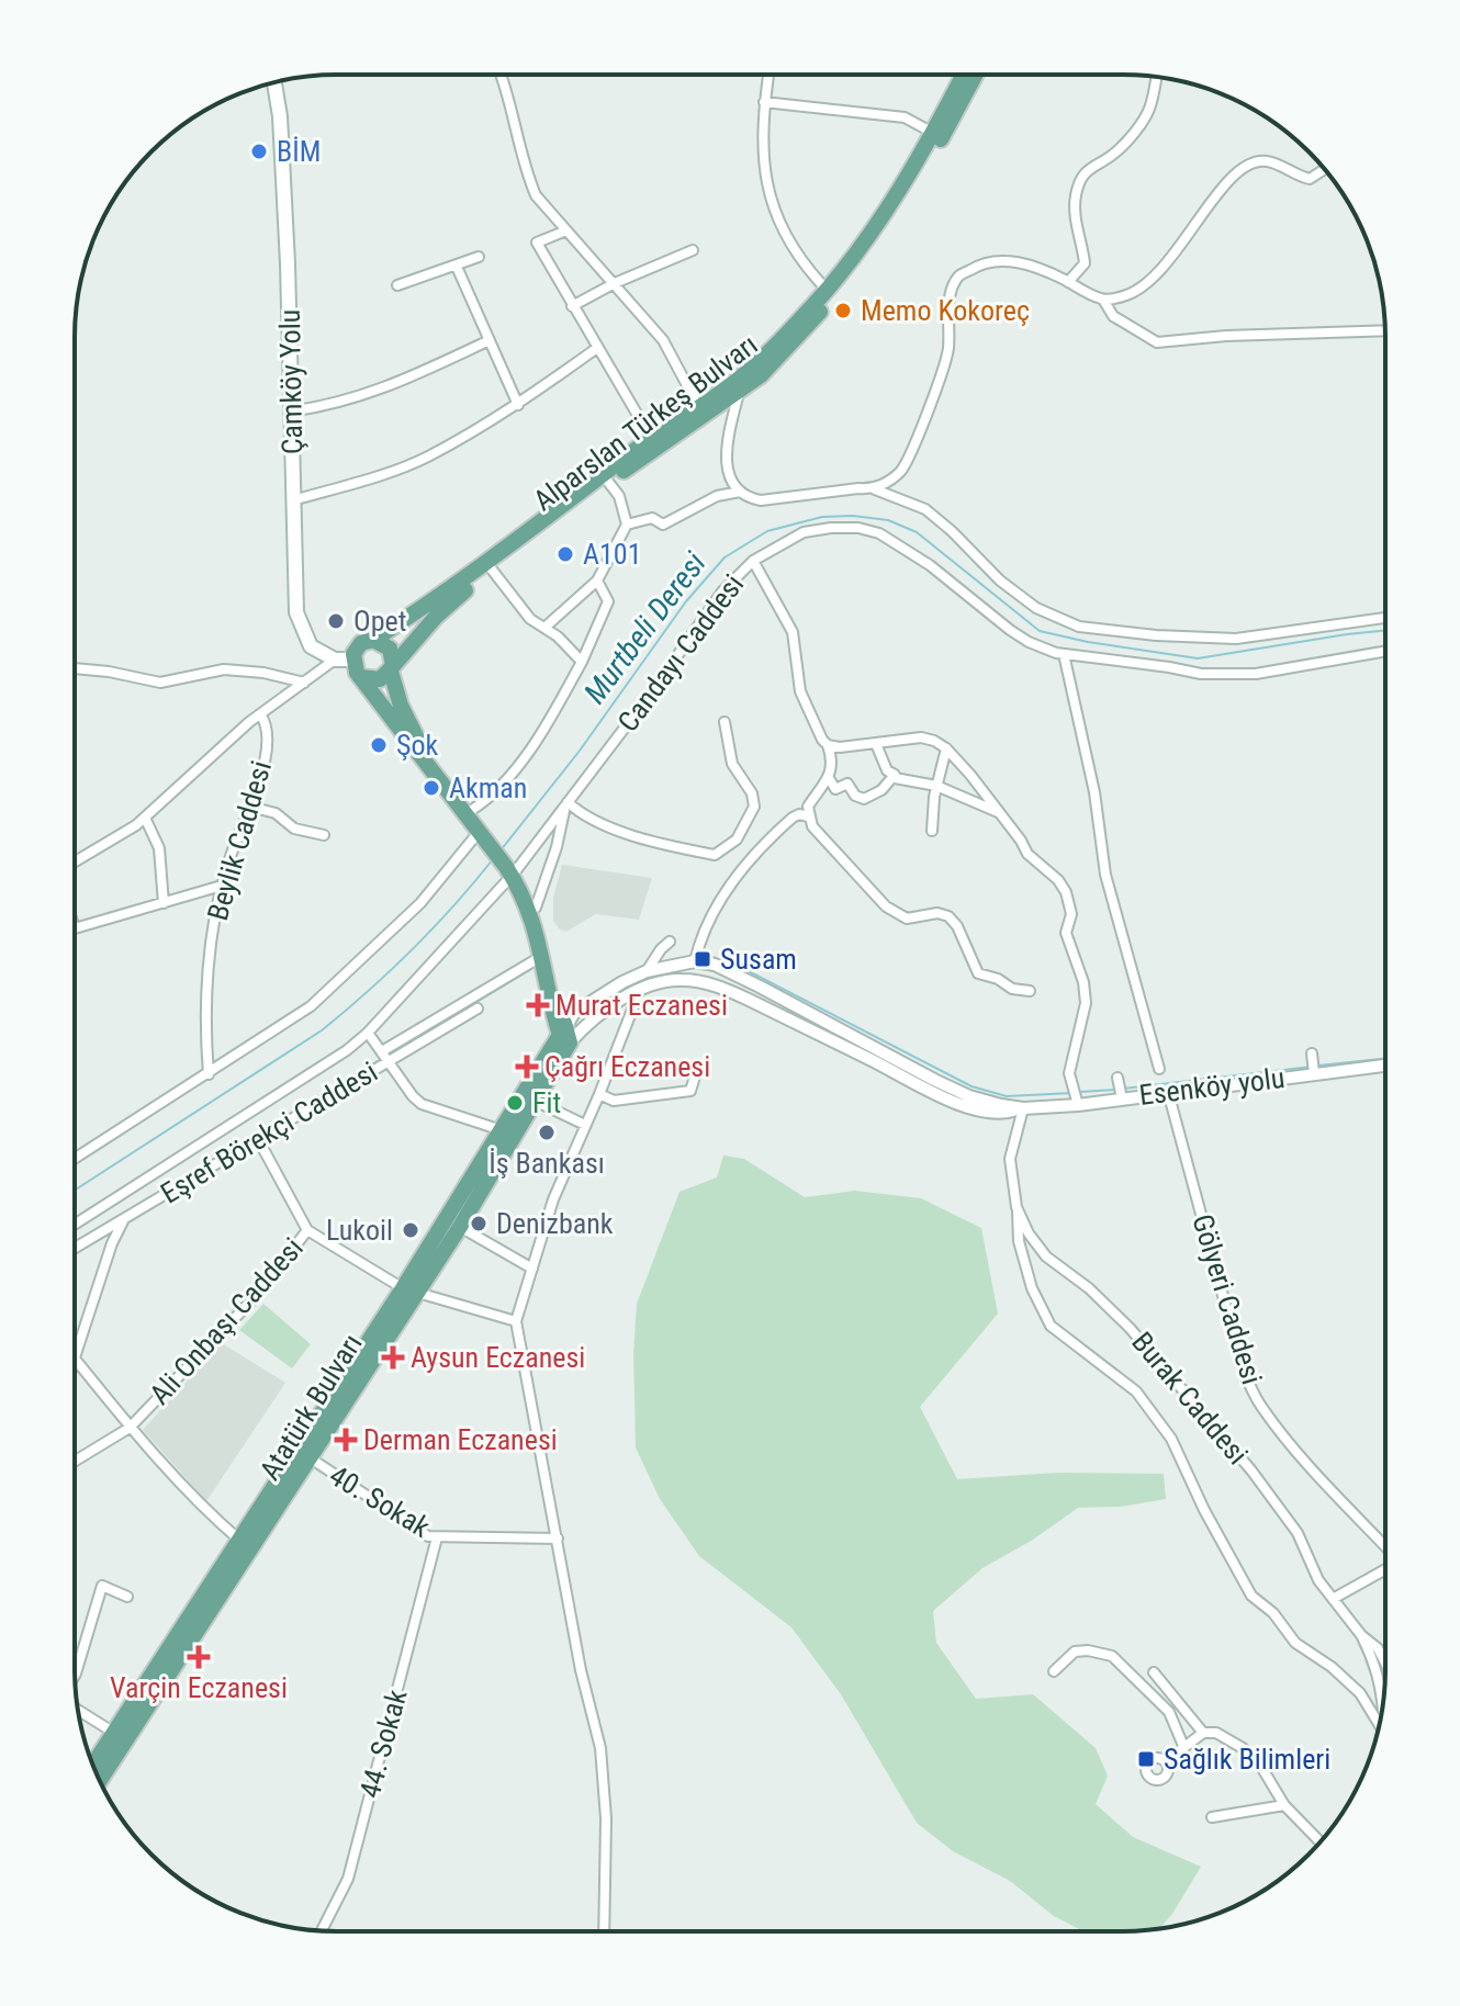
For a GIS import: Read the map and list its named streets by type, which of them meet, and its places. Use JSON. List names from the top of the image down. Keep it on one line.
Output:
{"streets":{"main road":["Çamköy Yolu","Alparslan Türkeş Bulvarı","Atatürk Bulvarı"],"street":["Candayı Caddesi","Beylik Caddesi","Esenköy yolu","Eşref Börekçi Caddesi","Gölyeri Caddesi","Ali Onbaşı Caddesi","Burak Caddesi","40. Sokak","44. Sokak"]},"crossings":[["Esenköy yolu","Gölyeri Caddesi"],["Esenköy yolu","Burak Caddesi"],["Eşref Börekçi Caddesi","Ali Onbaşı Caddesi"],["Atatürk Bulvarı","40. Sokak"],["40. Sokak","44. Sokak"]],"water":["Murtbeli Deresi"],"places":{"other":["BİM","Memo Kokoreç","A101","Opet","Şok","Akman","Fit","İş Bankası","Denizbank","Lukoil"],"transit":["Susam","Sağlık Bilimleri"],"health":["Murat Eczanesi","Çağrı Eczanesi","Aysun Eczanesi","Derman Eczanesi","Varçin Eczanesi"]}}
